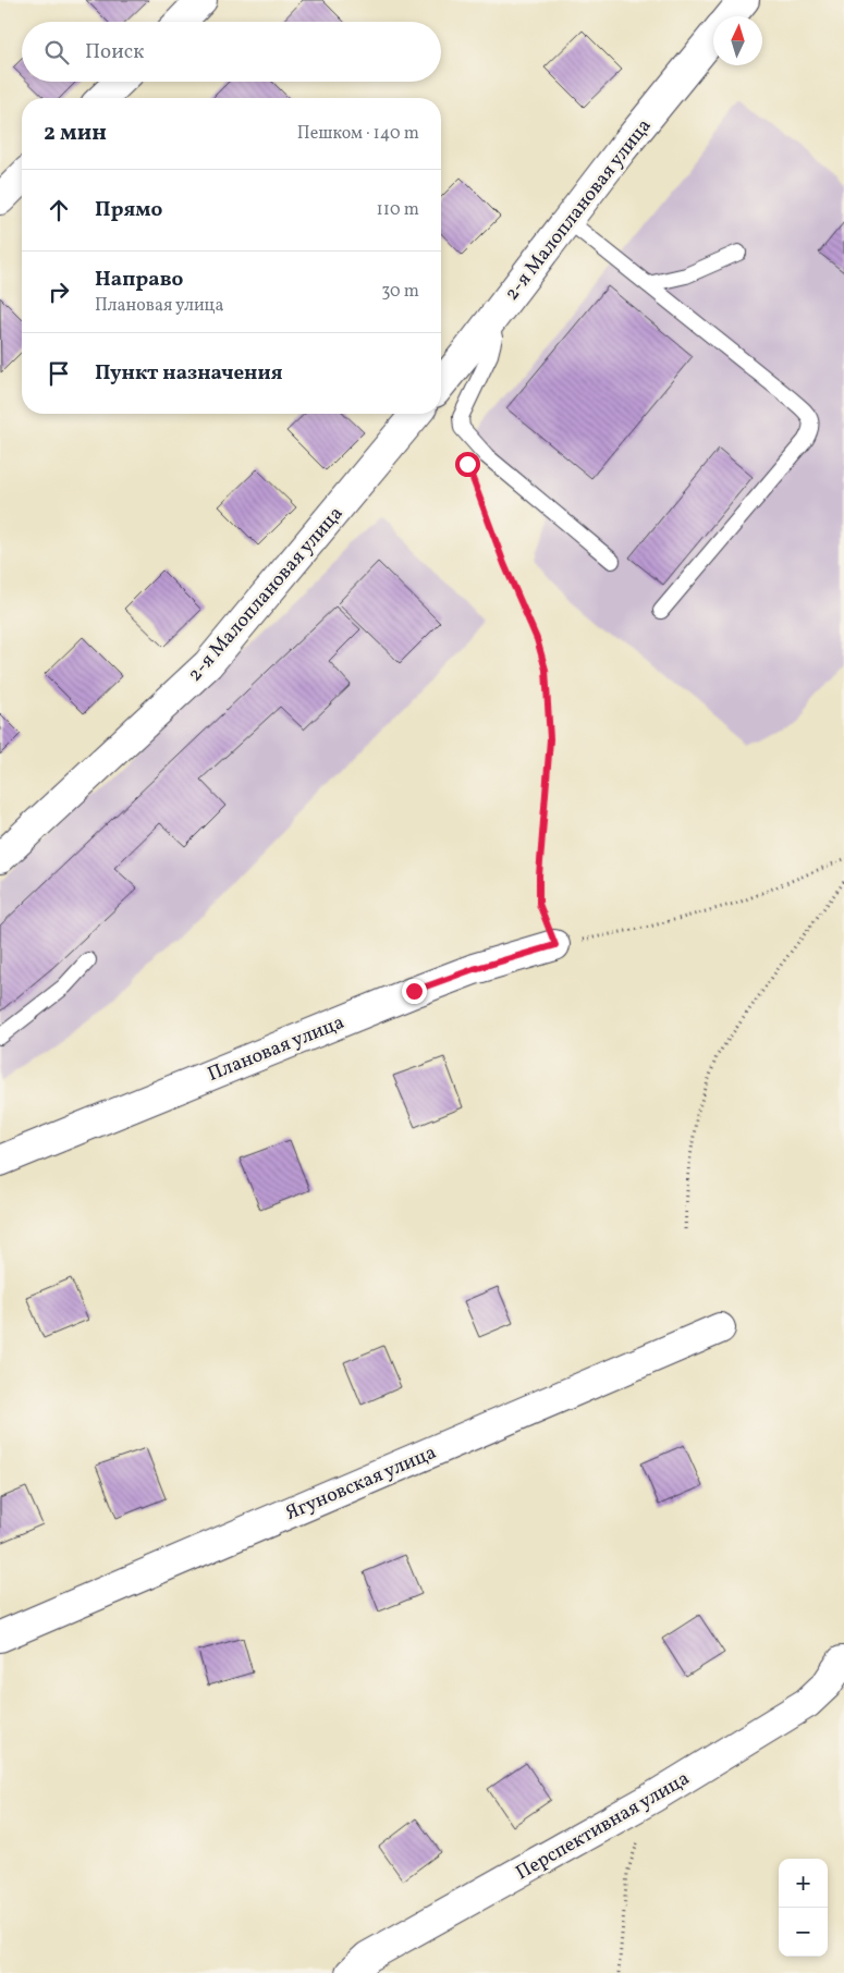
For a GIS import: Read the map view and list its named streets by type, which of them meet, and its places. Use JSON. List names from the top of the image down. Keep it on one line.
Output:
{"streets":{"street":["2-я Малоплановая улица","Плановая улица","Ягуновская улица","Перспективная улица"]},"north":"top","page":{"search":"Поиск","heading":["2 мин","Пешком · 140 m"],"list":[["Прямо","110 m"],["Направо","Плановая улица","30 m"],"Пункт назначения"],"map_buttons":["+","−"]}}
